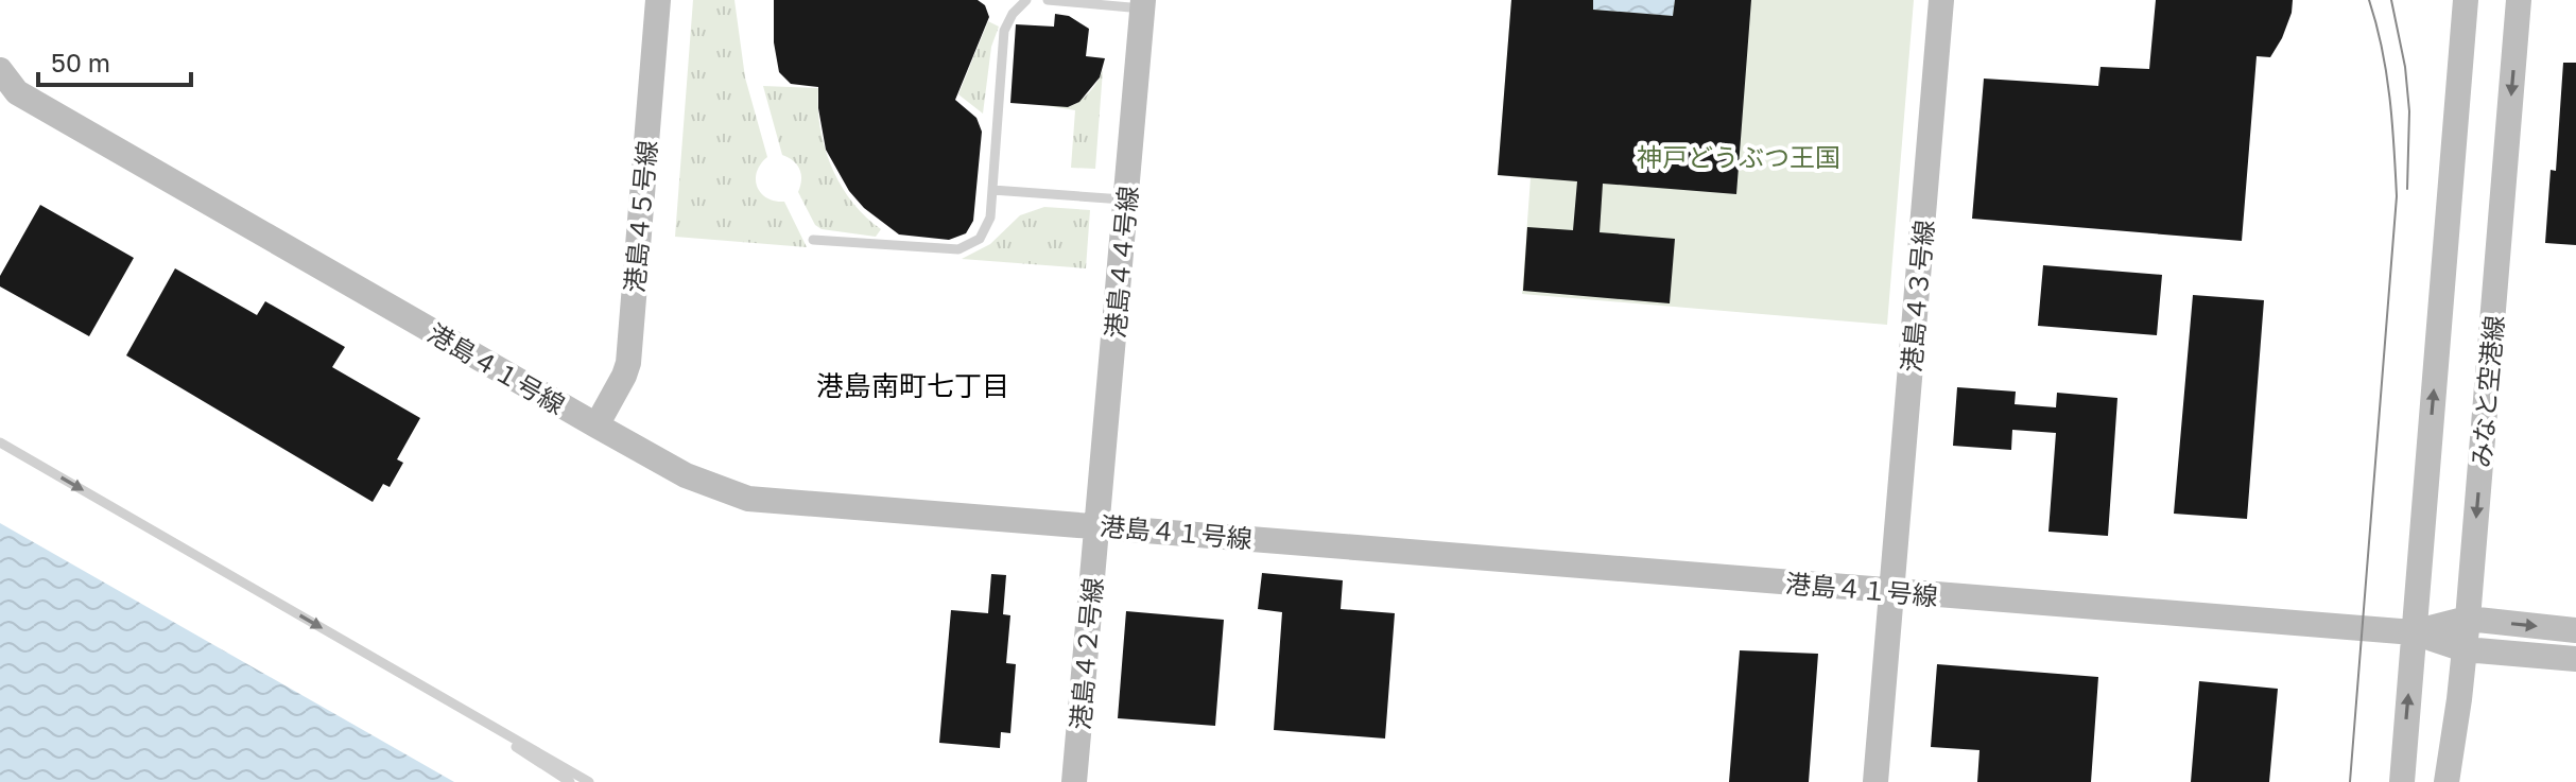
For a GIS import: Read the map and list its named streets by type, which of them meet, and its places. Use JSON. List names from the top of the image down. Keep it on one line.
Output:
{"streets":{"street":["港島４５号線","港島４４号線","港島４３号線","港島４１号線","みなと空港線","港島４２号線"]},"crossings":[["港島４５号線","港島４１号線"],["港島４４号線","港島４１号線"],["港島４４号線","港島４２号線"],["港島４３号線","港島４１号線"],["港島４１号線","みなと空港線"],["港島４１号線","港島４２号線"]],"districts":["港島南町七丁目"],"parks":["神戸どうぶつ王国"],"scale_bar":"50 m"}
